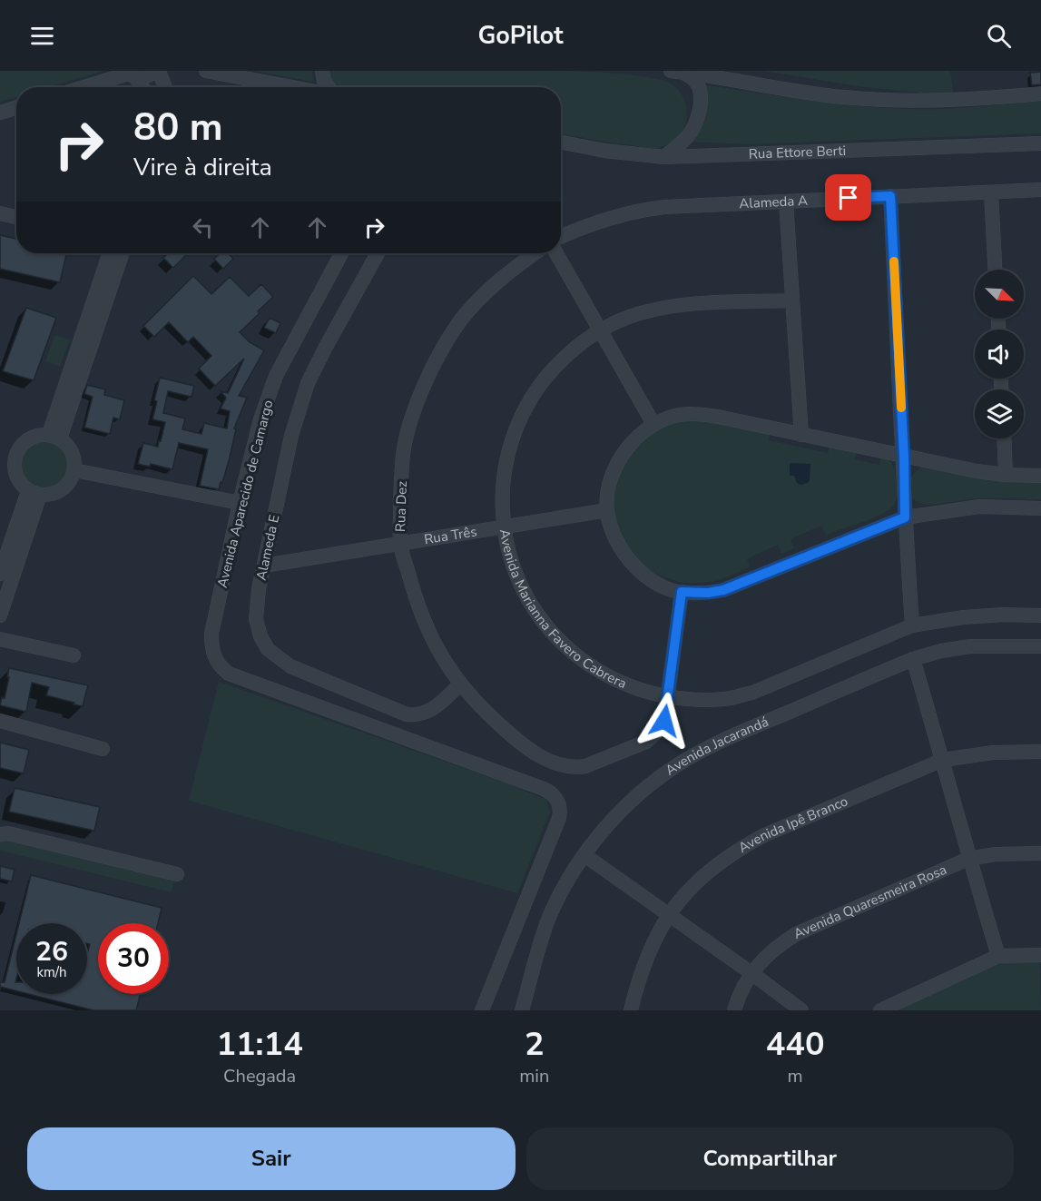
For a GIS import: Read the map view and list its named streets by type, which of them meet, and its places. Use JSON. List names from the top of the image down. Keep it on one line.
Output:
{"streets":{"street":["Rua Ettore Berti","Alameda A","Avenida Aparecido de Camargo","Rua Dez","Rua Três","Alameda E","Avenida Marianna Favero Cabrera","Avenida Jacarandá","Avenida Ipê Branco","Avenida Quaresmeira Rosa"]},"crossings":[["Rua Dez","Rua Três"],["Rua Dez","Alameda E"],["Rua Dez","Avenida Marianna Favero Cabrera"],["Rua Três","Alameda E"],["Rua Três","Avenida Marianna Favero Cabrera"]],"north":"bottom right","page":{"header":"GoPilot","turn":["80 m","Vire à direita"],"speed":"26 km/h","limit":"30","eta":["11:14","Chegada","2","min","440","m"],"buttons":["Sair","Compartilhar"]}}
